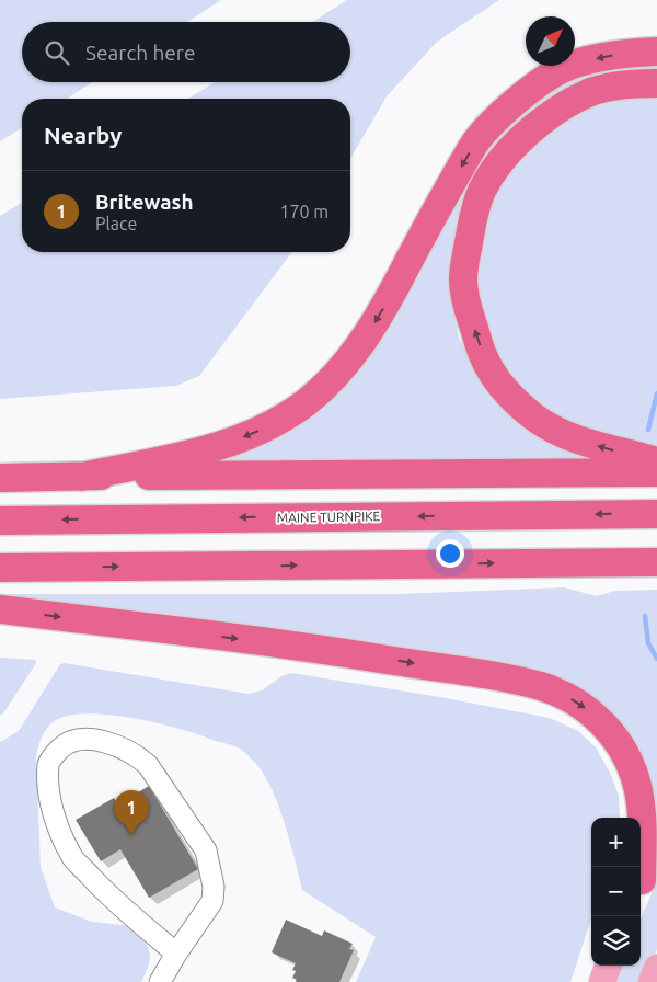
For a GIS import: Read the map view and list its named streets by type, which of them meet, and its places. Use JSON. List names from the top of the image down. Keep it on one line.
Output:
{"streets":{"highway":["MAINE TURNPIKE"]},"north":"top right","page":{"search":"Search here","heading":"Nearby","list":[{"mark":"1","name":"Britewash","note":"Place","value":"170 m"}],"pins":"1","map_buttons":["+","−"]}}
